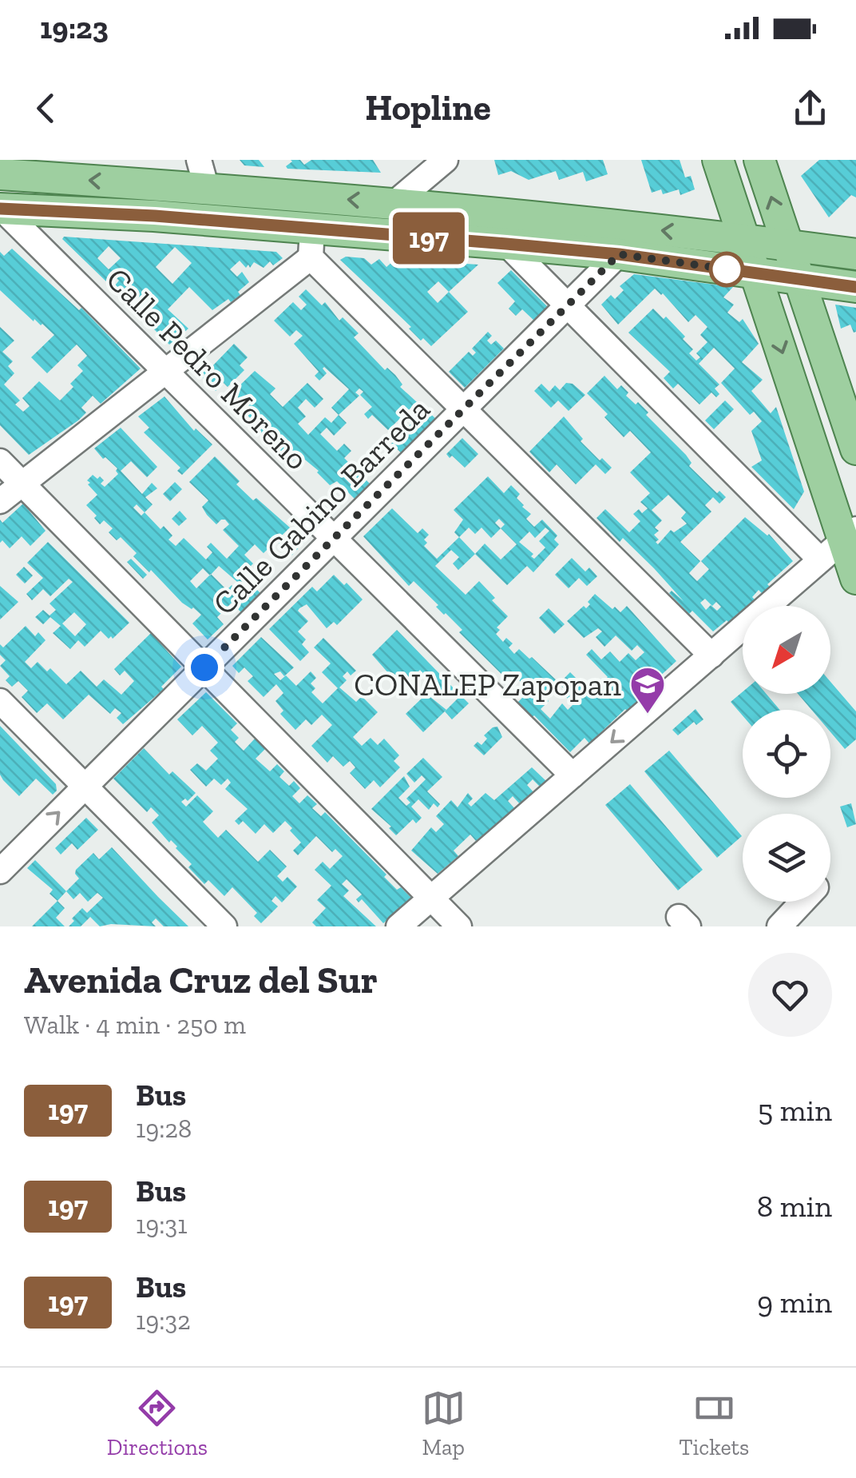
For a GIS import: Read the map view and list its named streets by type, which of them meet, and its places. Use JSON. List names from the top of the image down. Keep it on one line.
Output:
{"streets":{"street":["Calle Pedro Moreno","Calle Gabino Barreda"]},"crossings":[["Calle Pedro Moreno","Calle Gabino Barreda"]],"places":{"school or university":["CONALEP Zapopan"]},"lines":["bus line 197"],"north":"bottom left","page":{"status":"19:23","header":"Hopline","on_map":"197","heading":["Avenida Cruz del Sur","Walk · 4 min · 250 m"],"list":[{"mark":"197","name":"Bus","note":"19:28","value":"5 min"},{"mark":"197","name":"Bus","note":"19:31","value":"8 min"},{"mark":"197","name":"Bus","note":"19:32","value":"9 min"}],"tabs":["Directions","Map","Tickets"]}}
